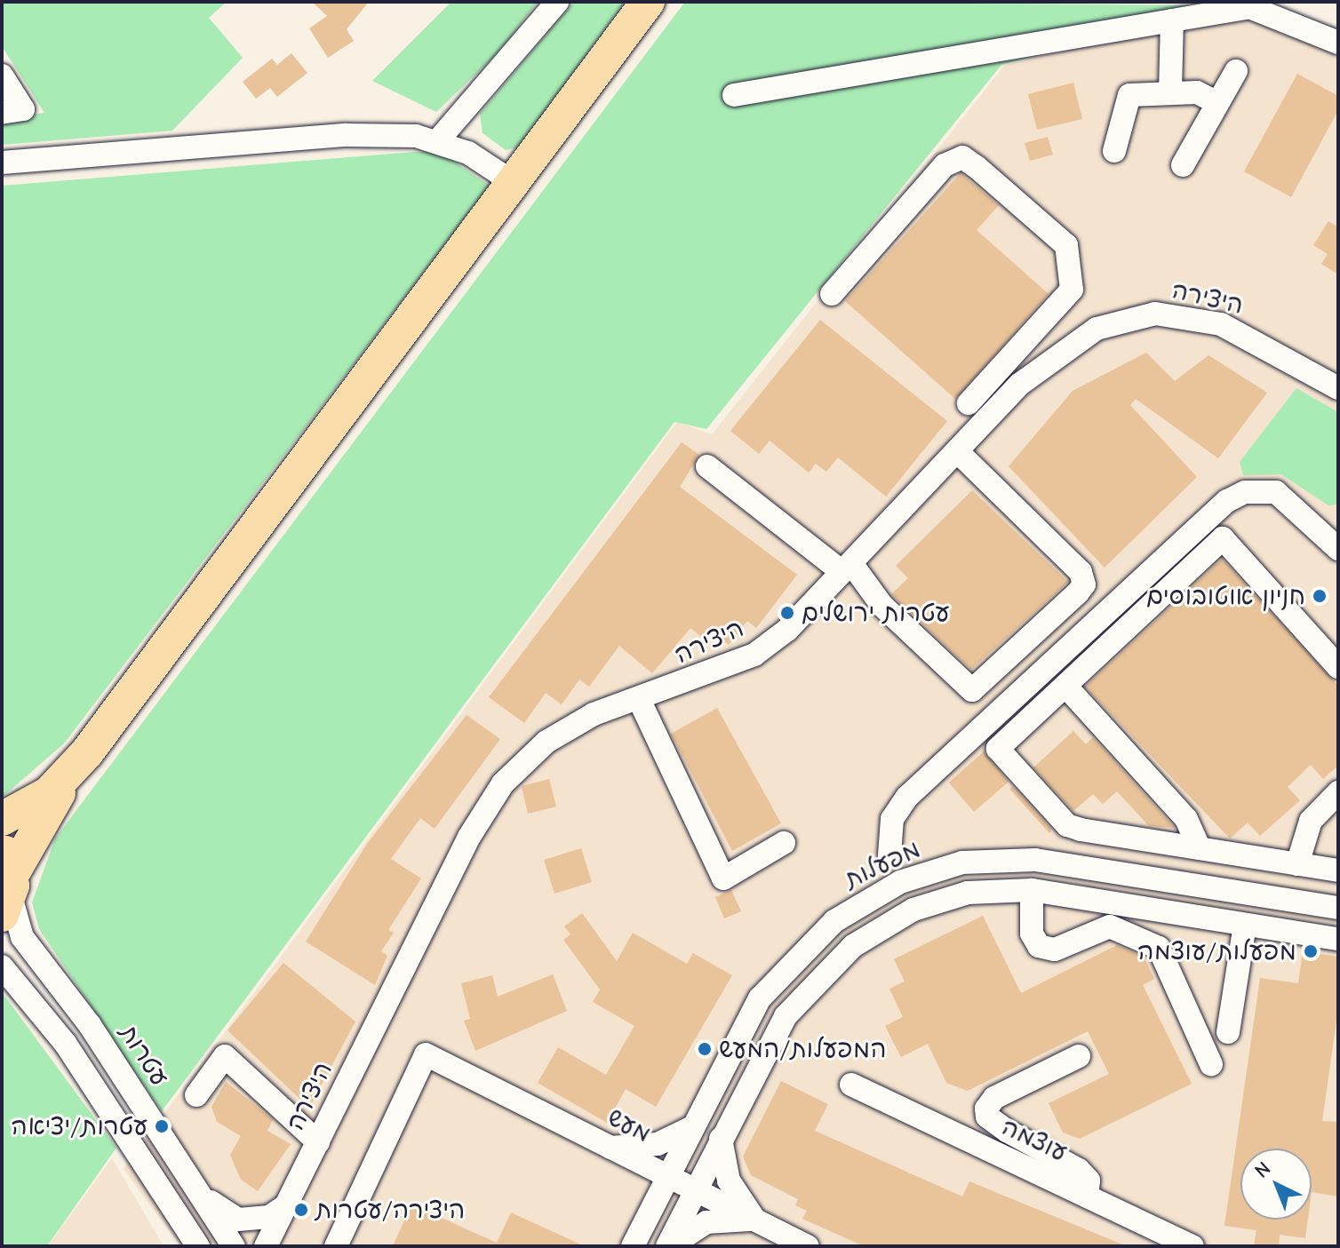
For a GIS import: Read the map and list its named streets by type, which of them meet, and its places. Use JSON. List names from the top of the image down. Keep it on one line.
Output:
{"streets":{"street":["היצירה","מפעלות","עטרות","מעש","עוצמה"]},"crossings":[["מפעלות","מעש"]],"places":["חניון אוטובוסים","עטרות ירושלים","מפעלות/עוצמה","המפעלות/המעש","עטרות/יציאה","היצירה/עטרות"],"north":"top left"}
